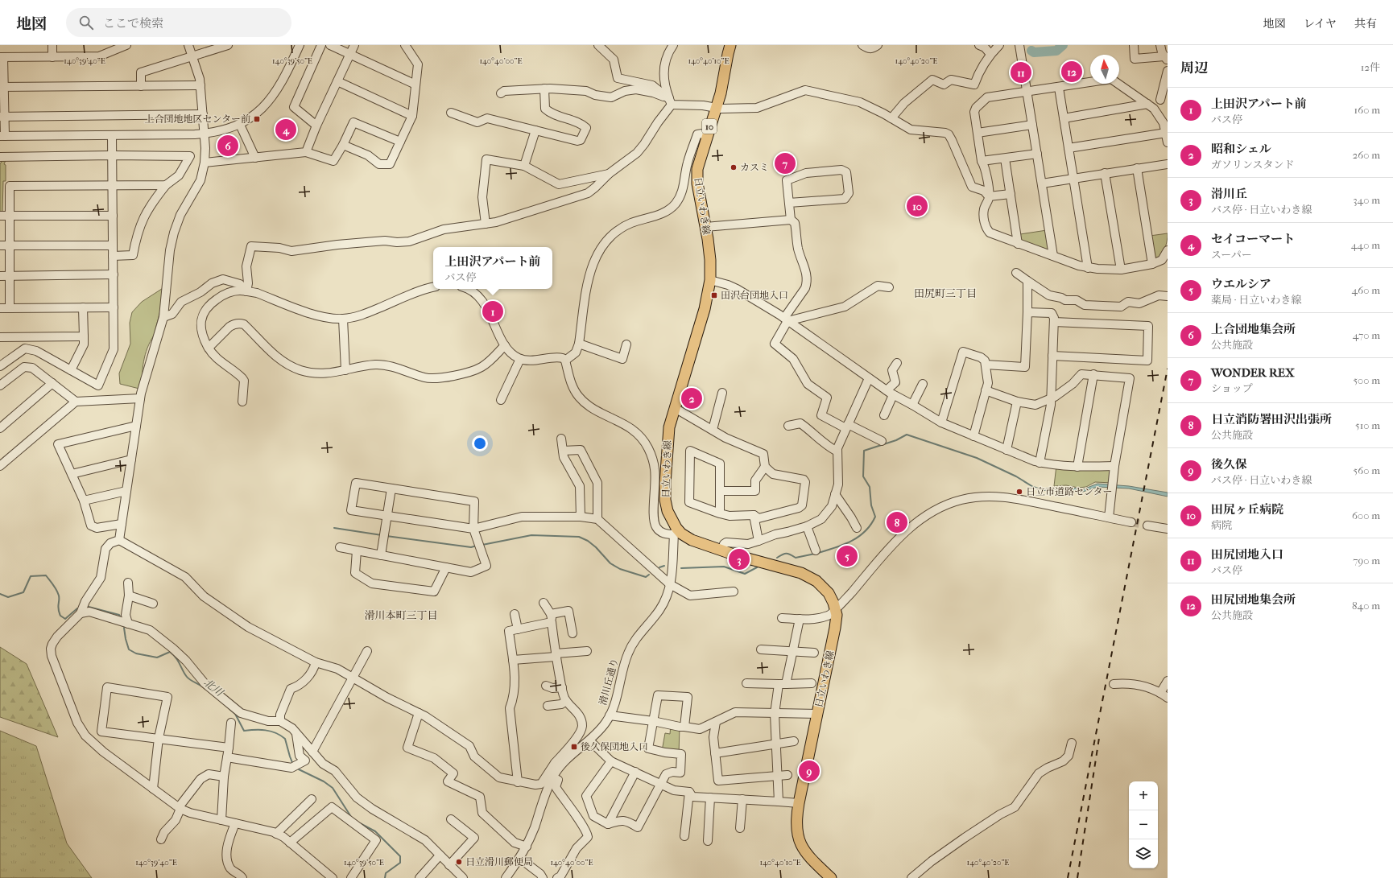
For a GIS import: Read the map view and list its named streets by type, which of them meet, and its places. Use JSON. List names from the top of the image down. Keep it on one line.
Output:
{"streets":{"main road":["10","日立いわき線"],"street":["滑川丘通り"]},"crossings":[["日立いわき線","滑川丘通り"]],"districts":["田尻町三丁目","滑川本町三丁目"],"water":["北川"],"places":{"transit":["上合団地地区センター前","田沢台団地入口","後久保団地入口"],"other":["カスミ","日立市道路センター","日立滑川郵便局"]},"north":"top","page":{"header":"地図","search":"ここで検索","nav":["地図","レイヤ","共有"],"heading":["周辺","12件"],"pins":["12","11","4","6","7","10","1","2","8","5","3","9"],"list":[{"mark":"1","name":"上田沢アパート前","note":"バス停","value":"160 m"},{"mark":"2","name":"昭和シェル","note":"ガソリンスタンド","value":"260 m"},{"mark":"3","name":"滑川丘","note":"バス停 · 日立いわき線","value":"340 m"},{"mark":"4","name":"セイコーマート","note":"スーパー","value":"440 m"},{"mark":"5","name":"ウエルシア","note":"薬局 · 日立いわき線","value":"460 m"},{"mark":"6","name":"上合団地集会所","note":"公共施設","value":"470 m"},{"mark":"7","name":"WONDER REX","note":"ショップ","value":"500 m"},{"mark":"8","name":"日立消防署田沢出張所","note":"公共施設","value":"510 m"},{"mark":"9","name":"後久保","note":"バス停 · 日立いわき線","value":"560 m"},{"mark":"10","name":"田尻ヶ丘病院","note":"病院","value":"600 m"},{"mark":"11","name":"田尻団地入口","note":"バス停","value":"790 m"},{"mark":"12","name":"田尻団地集会所","note":"公共施設","value":"840 m"}],"popup":["上田沢アパート前","バス停"],"map_buttons":["+","−"]},"coordinates":["140°39'40\"E","140°39'50\"E","140°40'00\"E","140°40'10\"E","140°40'20\"E"]}
